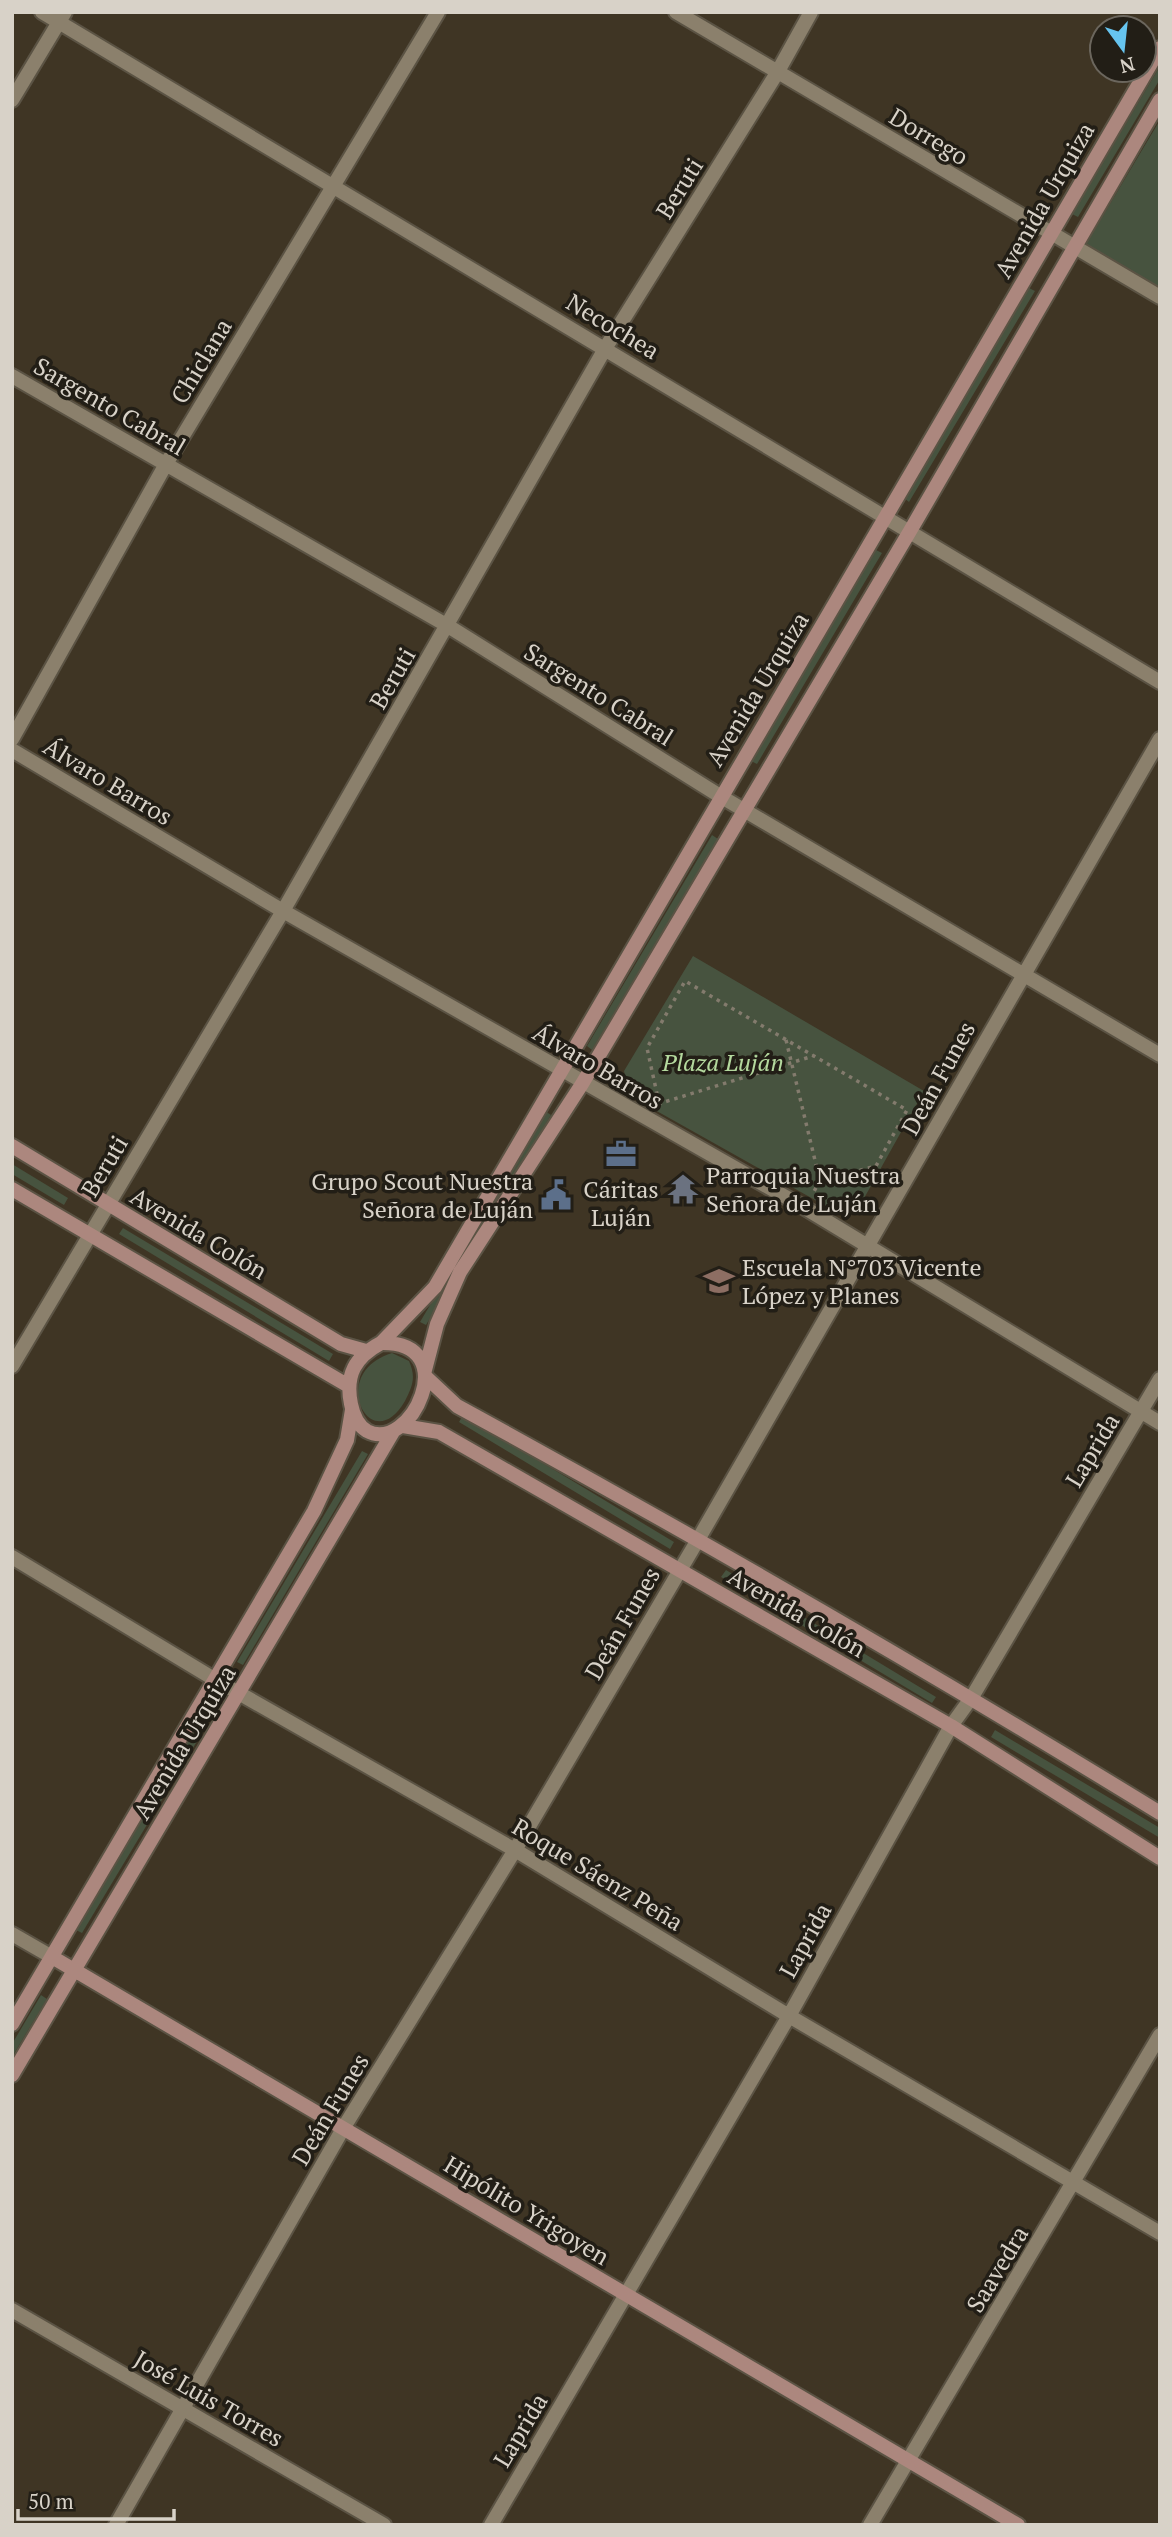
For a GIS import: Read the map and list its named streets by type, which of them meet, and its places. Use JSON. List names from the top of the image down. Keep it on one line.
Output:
{"streets":{"main road":["Avenida Urquiza","Avenida Colón","Hipólito Yrigoyen"],"street":["Dorrego","Beruti","Necochea","Chiclana","Sargento Cabral","Álvaro Barros","Deán Funes","Laprida","Roque Sáenz Peña","Saavedra","José Luis Torres"]},"crossings":[["Dorrego","Beruti"],["Dorrego","Avenida Urquiza"],["Beruti","Necochea"],["Beruti","Sargento Cabral"],["Beruti","Álvaro Barros"],["Beruti","Avenida Colón"],["Avenida Urquiza","Necochea"],["Avenida Urquiza","Sargento Cabral"],["Avenida Urquiza","Álvaro Barros"],["Avenida Urquiza","Avenida Colón"],["Avenida Urquiza","Roque Sáenz Peña"],["Avenida Urquiza","Hipólito Yrigoyen"],["Necochea","Chiclana"],["Chiclana","Sargento Cabral"],["Sargento Cabral","Deán Funes"],["Álvaro Barros","Deán Funes"],["Álvaro Barros","Laprida"],["Deán Funes","Avenida Colón"],["Deán Funes","Roque Sáenz Peña"],["Deán Funes","Hipólito Yrigoyen"],["Deán Funes","José Luis Torres"],["Avenida Colón","Laprida"],["Laprida","Roque Sáenz Peña"],["Laprida","Hipólito Yrigoyen"],["Roque Sáenz Peña","Saavedra"],["Hipólito Yrigoyen","Saavedra"]],"parks":["Plaza Luján"],"places":{"office":["Cáritas Luján"],"temple":["Parroquia Nuestra Señora de Luján"],"public building":["Grupo Scout Nuestra Señora de Luján"],"school or university":["Escuela N°703 Vicente López y Planes"]},"scale_bar":"50 m","north":"bottom"}
